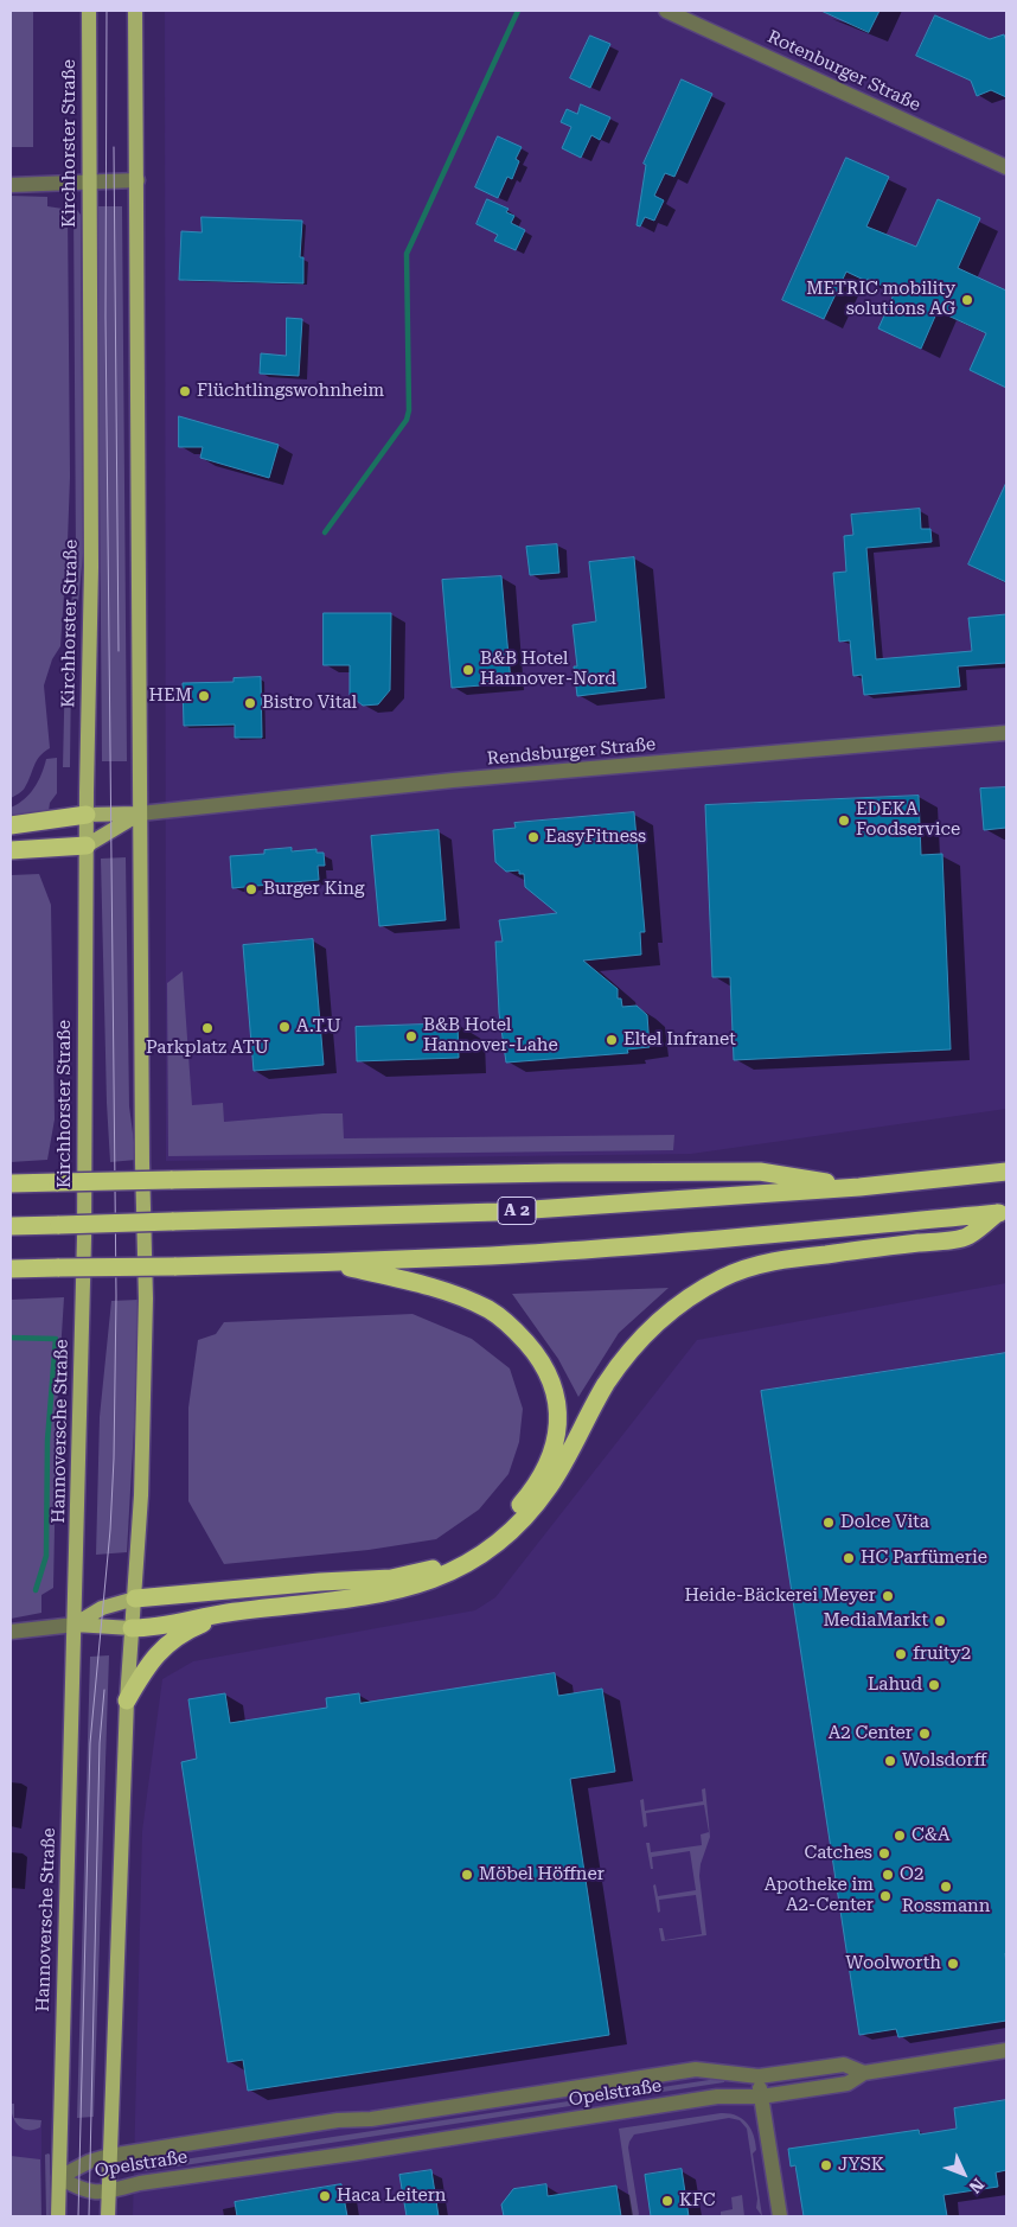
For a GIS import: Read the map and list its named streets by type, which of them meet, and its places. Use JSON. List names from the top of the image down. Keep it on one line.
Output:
{"streets":{"highway":["A 2"],"main road":["Kirchhorster Straße","Hannoversche Straße"],"street":["Rotenburger Straße","Rendsburger Straße","Opelstraße"]},"crossings":[["Kirchhorster Straße","Hannoversche Straße"],["Hannoversche Straße","Opelstraße"]],"places":["METRIC mobility solutions AG","Flüchtlingswohnheim","B&B Hotel Hannover-Nord","HEM","Bistro Vital","EDEKA Foodservice","EasyFitness","Burger King","A.T.U","Parkplatz ATU","B&B Hotel Hannover-Lahe","Eltel Infranet","Dolce Vita","HC Parfümerie","Heide-Bäckerei Meyer","MediaMarkt","fruity2","Lahud","A2 Center","Wolsdorff","C&A","Catches","Möbel Höffner","O2","Rossmann","Apotheke im A2-Center","Woolworth","JYSK","Haca Leitern","KFC"],"north":"bottom right"}
